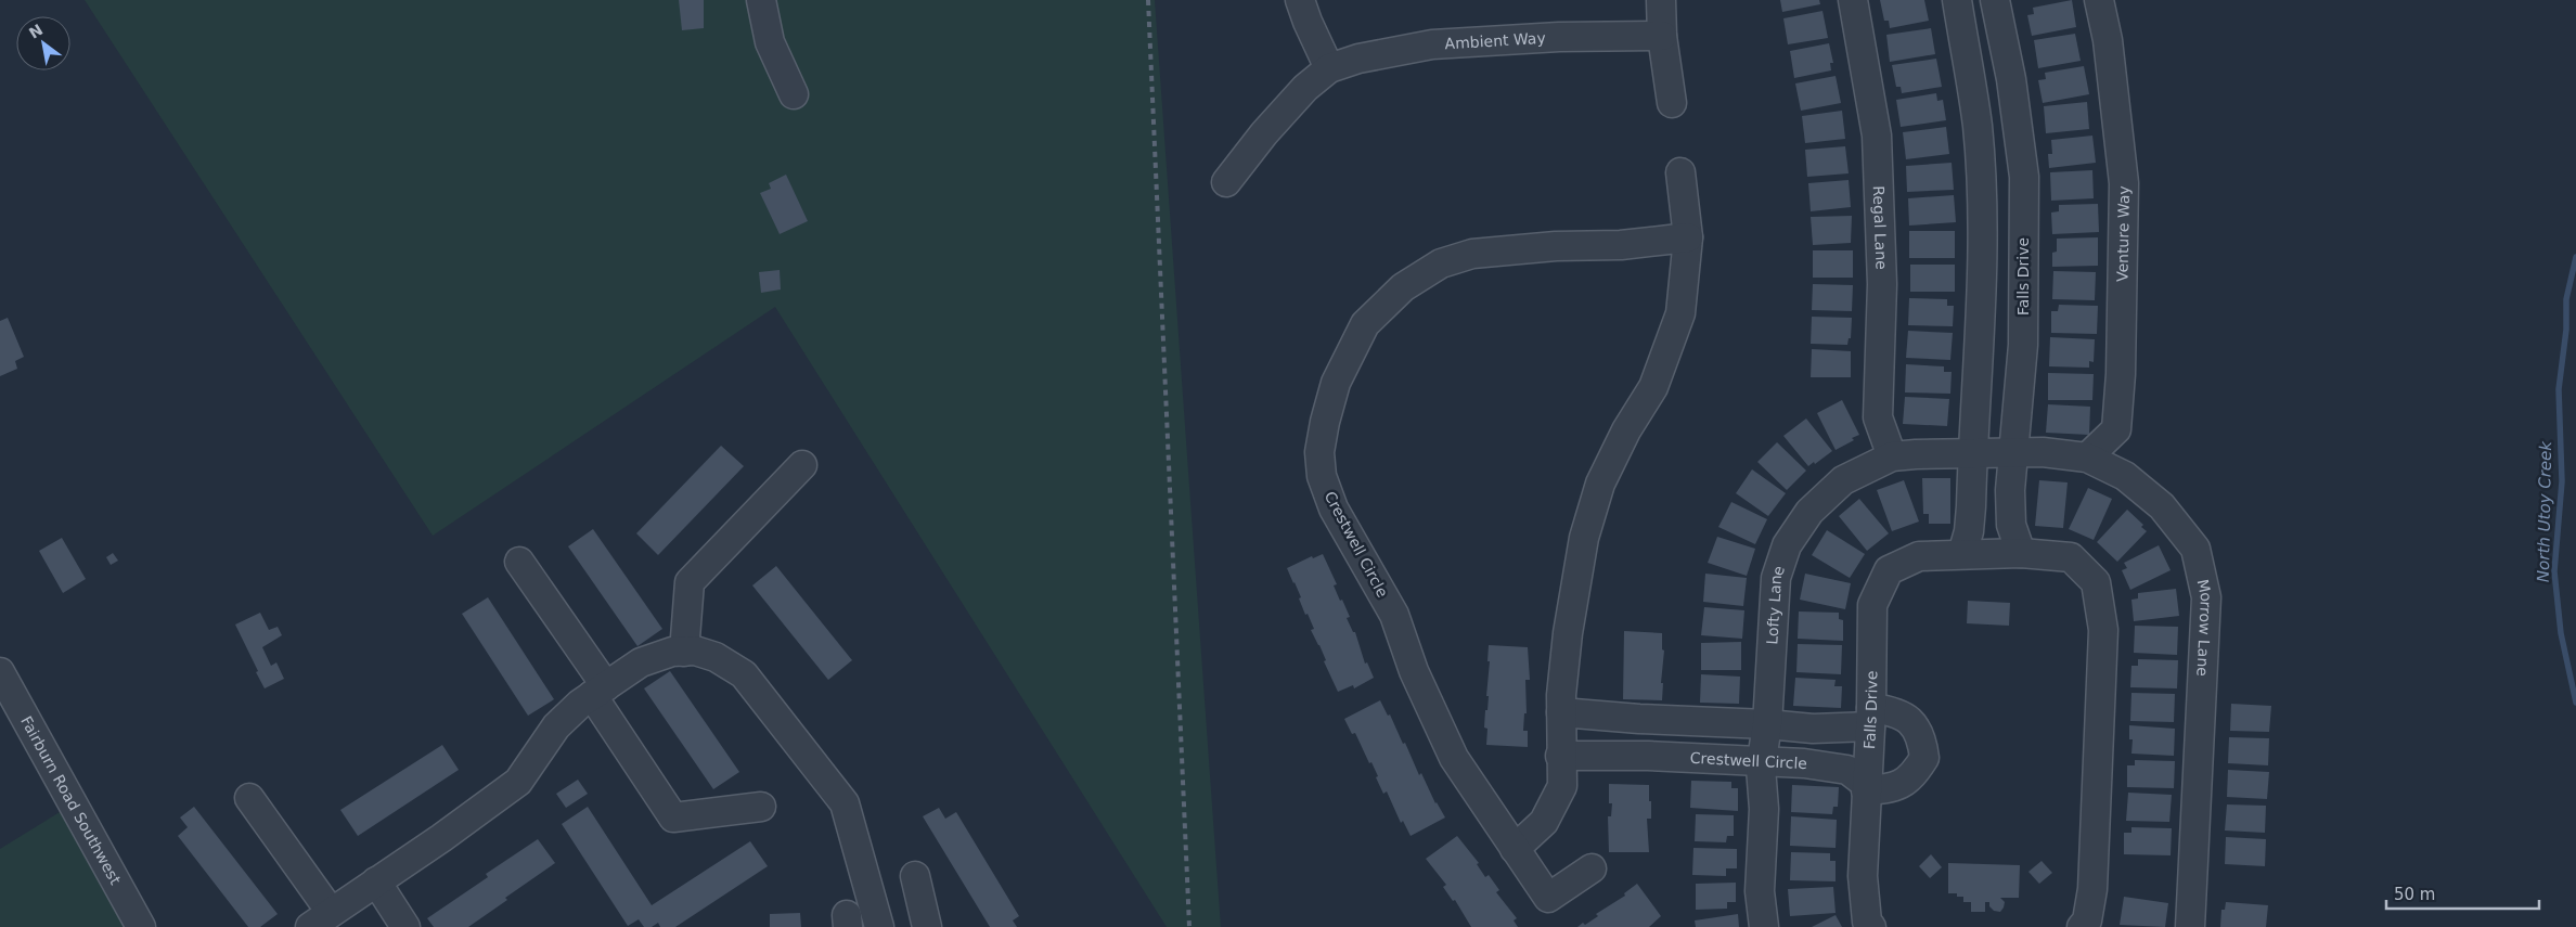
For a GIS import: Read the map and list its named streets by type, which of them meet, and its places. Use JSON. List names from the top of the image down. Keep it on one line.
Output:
{"streets":{"street":["Ambient Way","Regal Lane","Venture Way","Falls Drive","Crestwell Circle","Lofty Lane","Morrow Lane","Fairburn Road Southwest"]},"crossings":[["Regal Lane","Lofty Lane"],["Venture Way","Morrow Lane"],["Falls Drive","Crestwell Circle"],["Falls Drive","Lofty Lane"],["Falls Drive","Morrow Lane"],["Crestwell Circle","Lofty Lane"],["Lofty Lane","Morrow Lane"]],"water":["North Utoy Creek"],"scale_bar":"50 m","north":"top left"}
